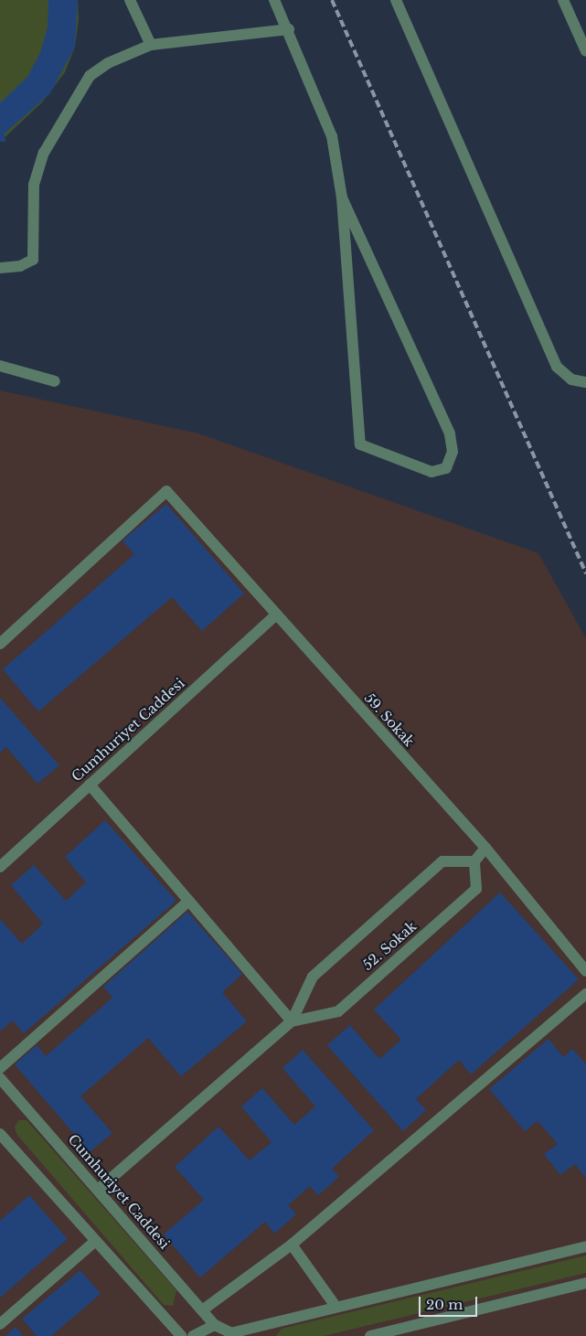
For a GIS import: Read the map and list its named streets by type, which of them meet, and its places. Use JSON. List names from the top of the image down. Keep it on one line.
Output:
{"streets":{"street":["59. Sokak","Cumhuriyet Caddesi","52. Sokak"]},"crossings":[["59. Sokak","Cumhuriyet Caddesi"],["Cumhuriyet Caddesi","52. Sokak"]],"scale_bar":"20 m"}
